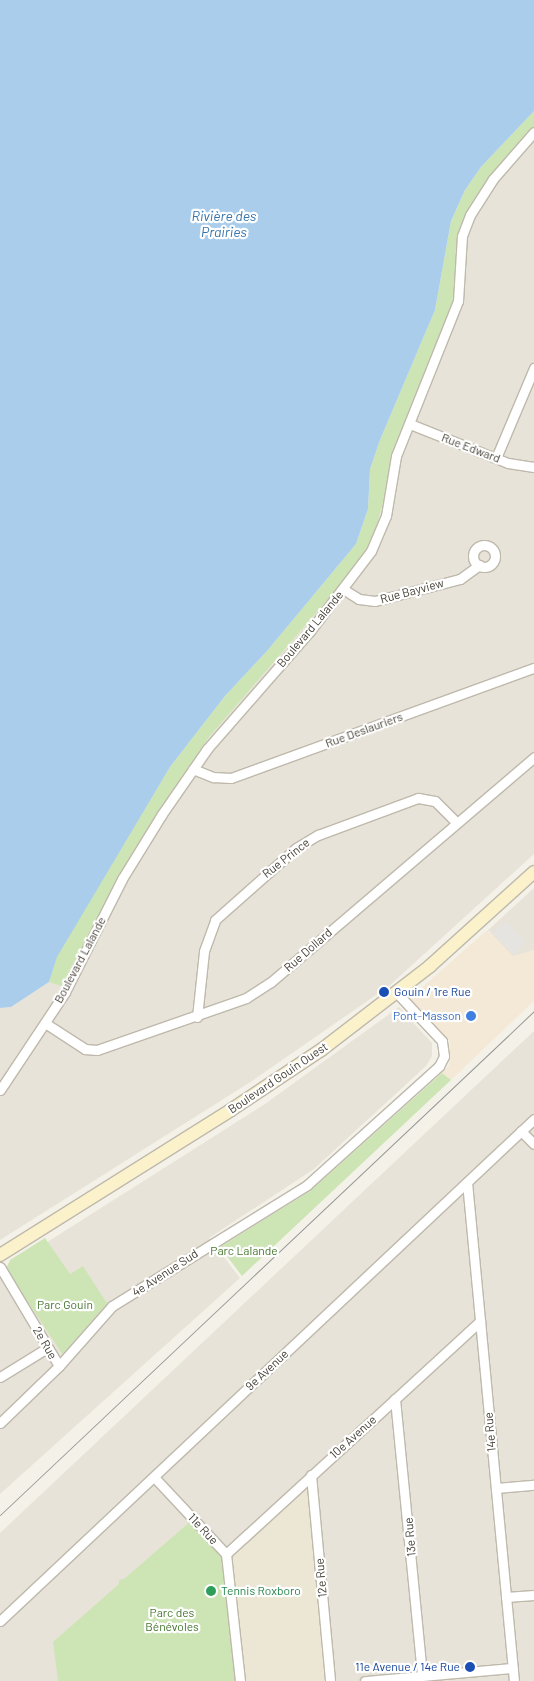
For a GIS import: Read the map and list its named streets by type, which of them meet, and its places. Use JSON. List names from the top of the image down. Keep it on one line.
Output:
{"streets":{"main road":["Boulevard Gouin Ouest"],"street":["Rue Edward","Rue Bayview","Boulevard Lalande","Rue Deslauriers","Rue Prince","Rue Dollard","4e Avenue Sud","2e Rue","9e Avenue","14e Rue","10e Avenue","11e Rue","13e Rue","12e Rue"]},"crossings":[["Rue Edward","Boulevard Lalande"],["Rue Bayview","Boulevard Lalande"],["Boulevard Lalande","Rue Deslauriers"],["Boulevard Lalande","Rue Dollard"],["Rue Prince","Rue Dollard"],["Boulevard Gouin Ouest","4e Avenue Sud"],["4e Avenue Sud","2e Rue"],["9e Avenue","14e Rue"],["9e Avenue","11e Rue"],["14e Rue","10e Avenue"],["10e Avenue","11e Rue"],["10e Avenue","13e Rue"],["10e Avenue","12e Rue"]],"water":["Rivière des Prairies"],"parks":["Parc Lalande","Parc Gouin","Parc des Bénévoles"],"places":["Gouin / 1re Rue","Pont-Masson","Tennis Roxboro","11e Avenue / 14e Rue"]}
